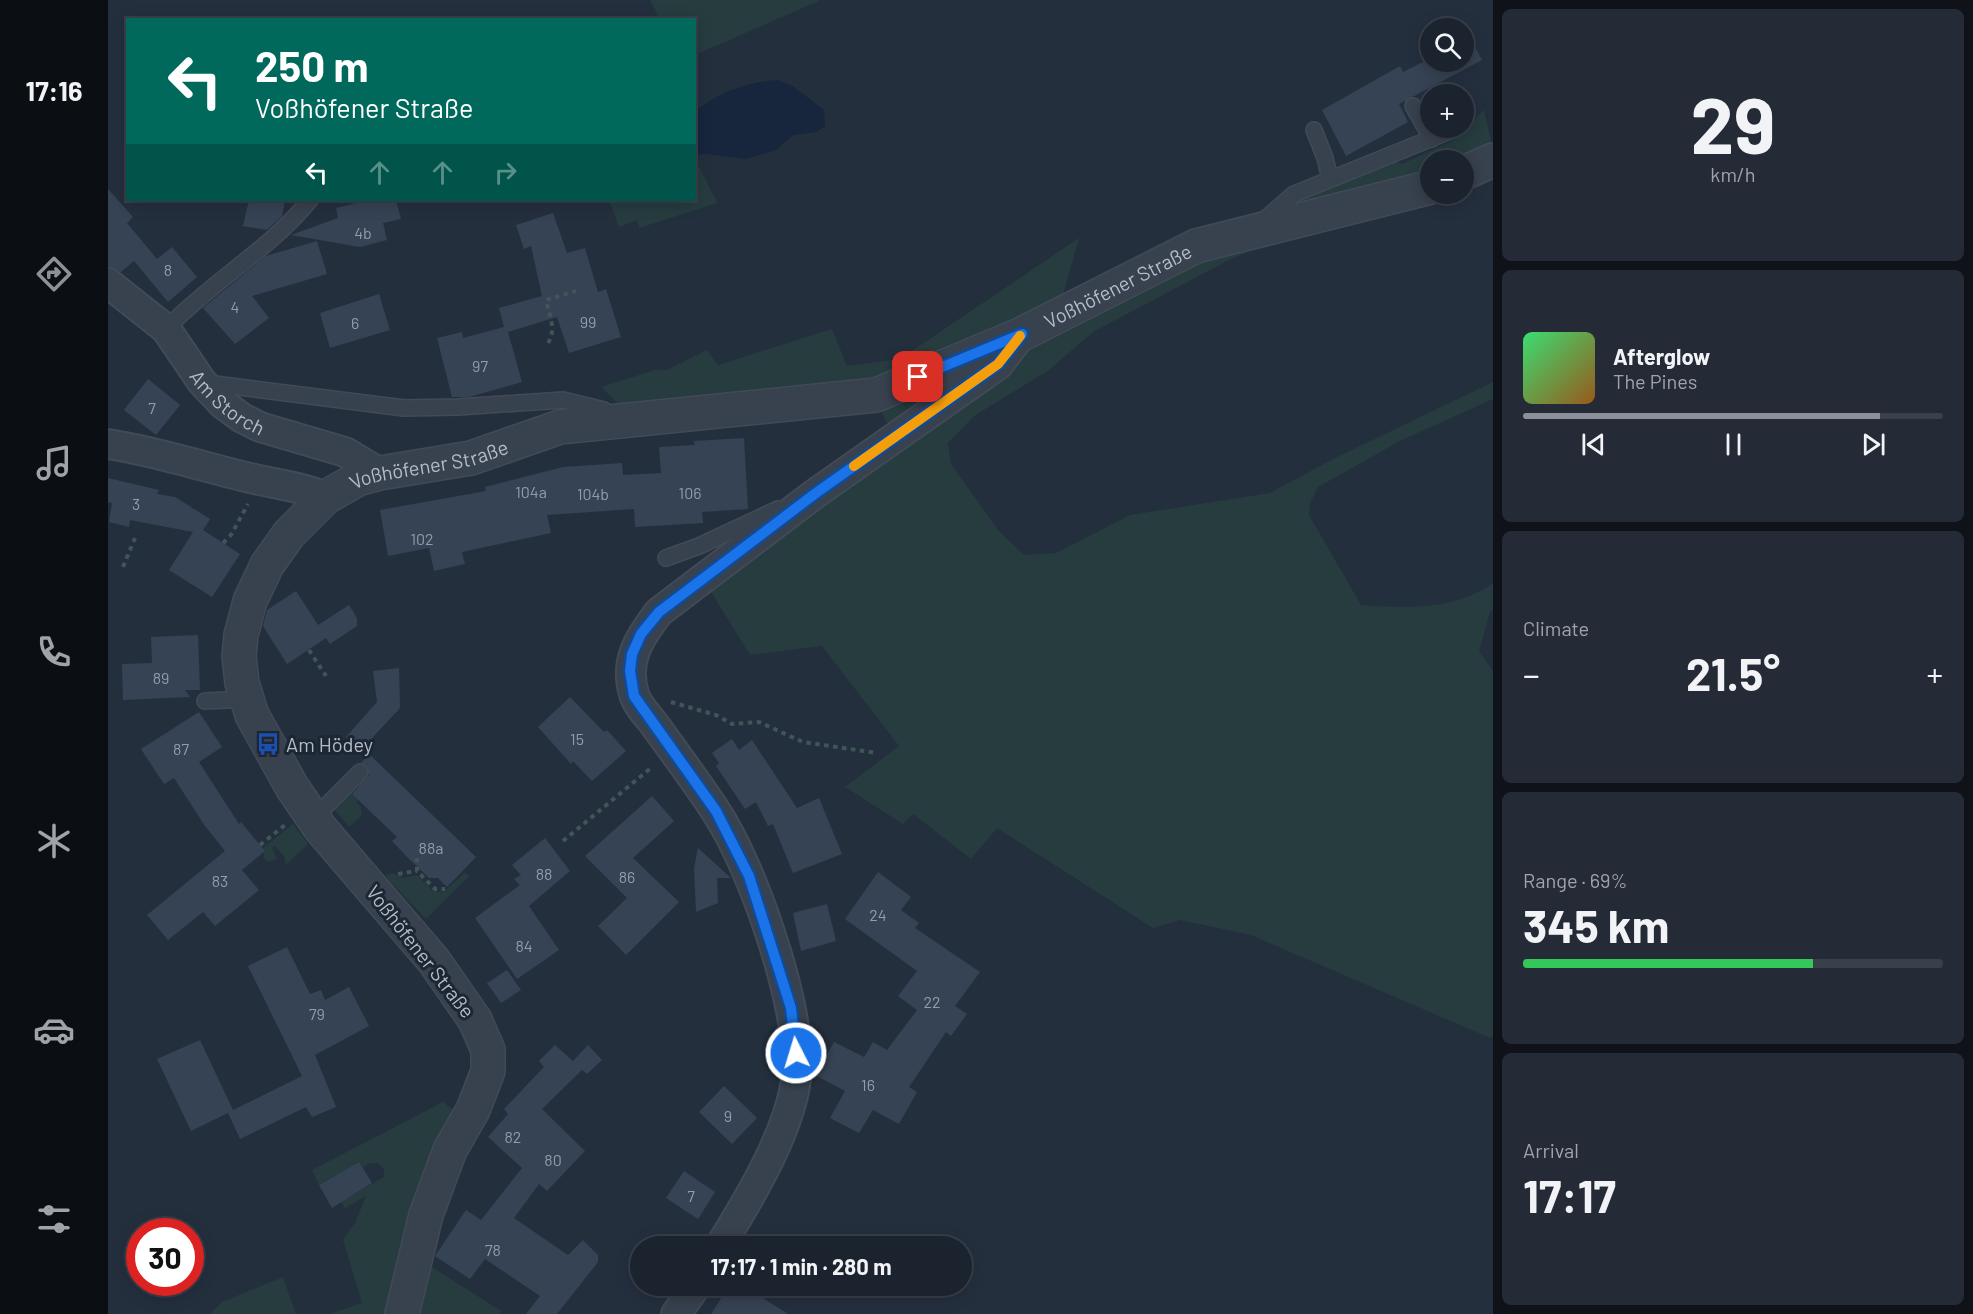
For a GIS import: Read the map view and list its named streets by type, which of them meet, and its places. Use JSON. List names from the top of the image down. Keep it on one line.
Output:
{"streets":{"street":["Voßhöfener Straße","Am Storch"]},"crossings":[["Voßhöfener Straße","Am Storch"]],"places":{"bus stop":["Am Hödey"]},"house_numbers":["4b","8","4","99","6","97","7","104a","106","104b","3","102","89","15","87","88a","88","86","83","24","84","22","79","16","9","82","80","7","78"],"page":{"tabs":"17:16","tile":[["29","km/h"],"Climate",["Range · 69%","345 km"],["Arrival","17:17"]],"map_buttons":["+","−"],"turn":["250 m","Voßhöfener Straße"],"song":["Afterglow","The Pines"],"heat":["−","21.5°","+"],"limit":"30","trip":"17:17 · 1 min · 280 m"}}
